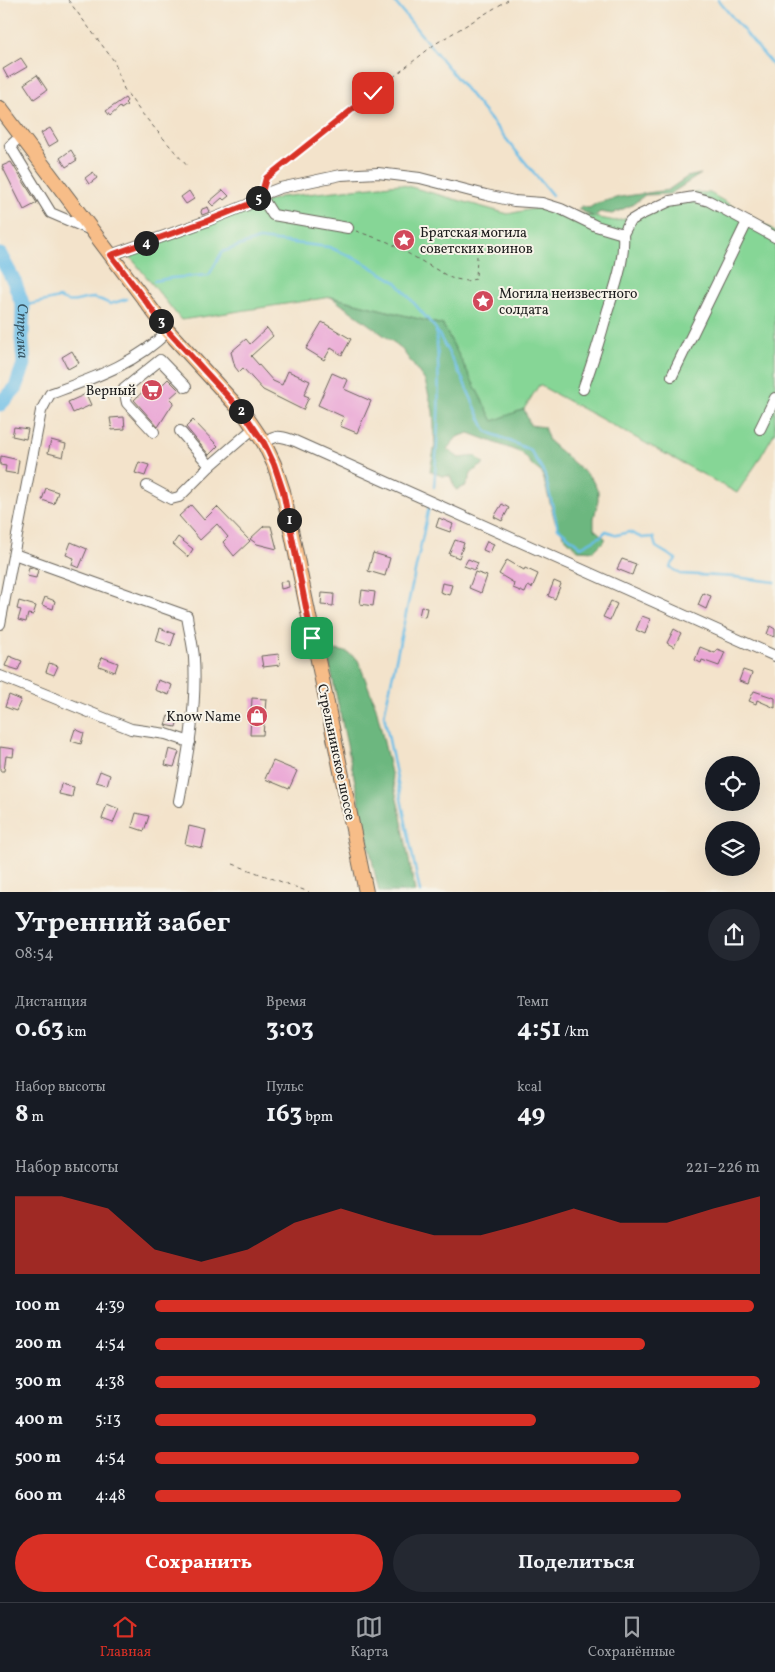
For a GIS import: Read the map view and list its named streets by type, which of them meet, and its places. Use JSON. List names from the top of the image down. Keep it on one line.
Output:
{"streets":{"main road":["Стрельнинское шоссе"]},"water":["Стрелка"],"places":{"place":["Братская могила советских воинов","Могила неизвестного солдата"],"supermarket":["Верный"],"shop":["Know Name"]},"page":{"pins":["5","4","3","2","1"],"heading":["Утренний забег","08:54"],"stats":[["Дистанция","0.63 km"],["Время","3:03"],["Темп","4:51 /km"],["Набор высоты","8 m"],["Пульс","163 bpm"],["kcal","49"]],"chart":["Набор высоты","221–226 m"],"list":[{"name":"100 m","note":"4:39"},{"name":"200 m","note":"4:54"},{"name":"300 m","note":"4:38"},{"name":"400 m","note":"5:13"},{"name":"500 m","note":"4:54"},{"name":"600 m","note":"4:48"}],"buttons":["Сохранить","Поделиться"],"tabs":["Главная","Карта","Сохранённые"]}}
